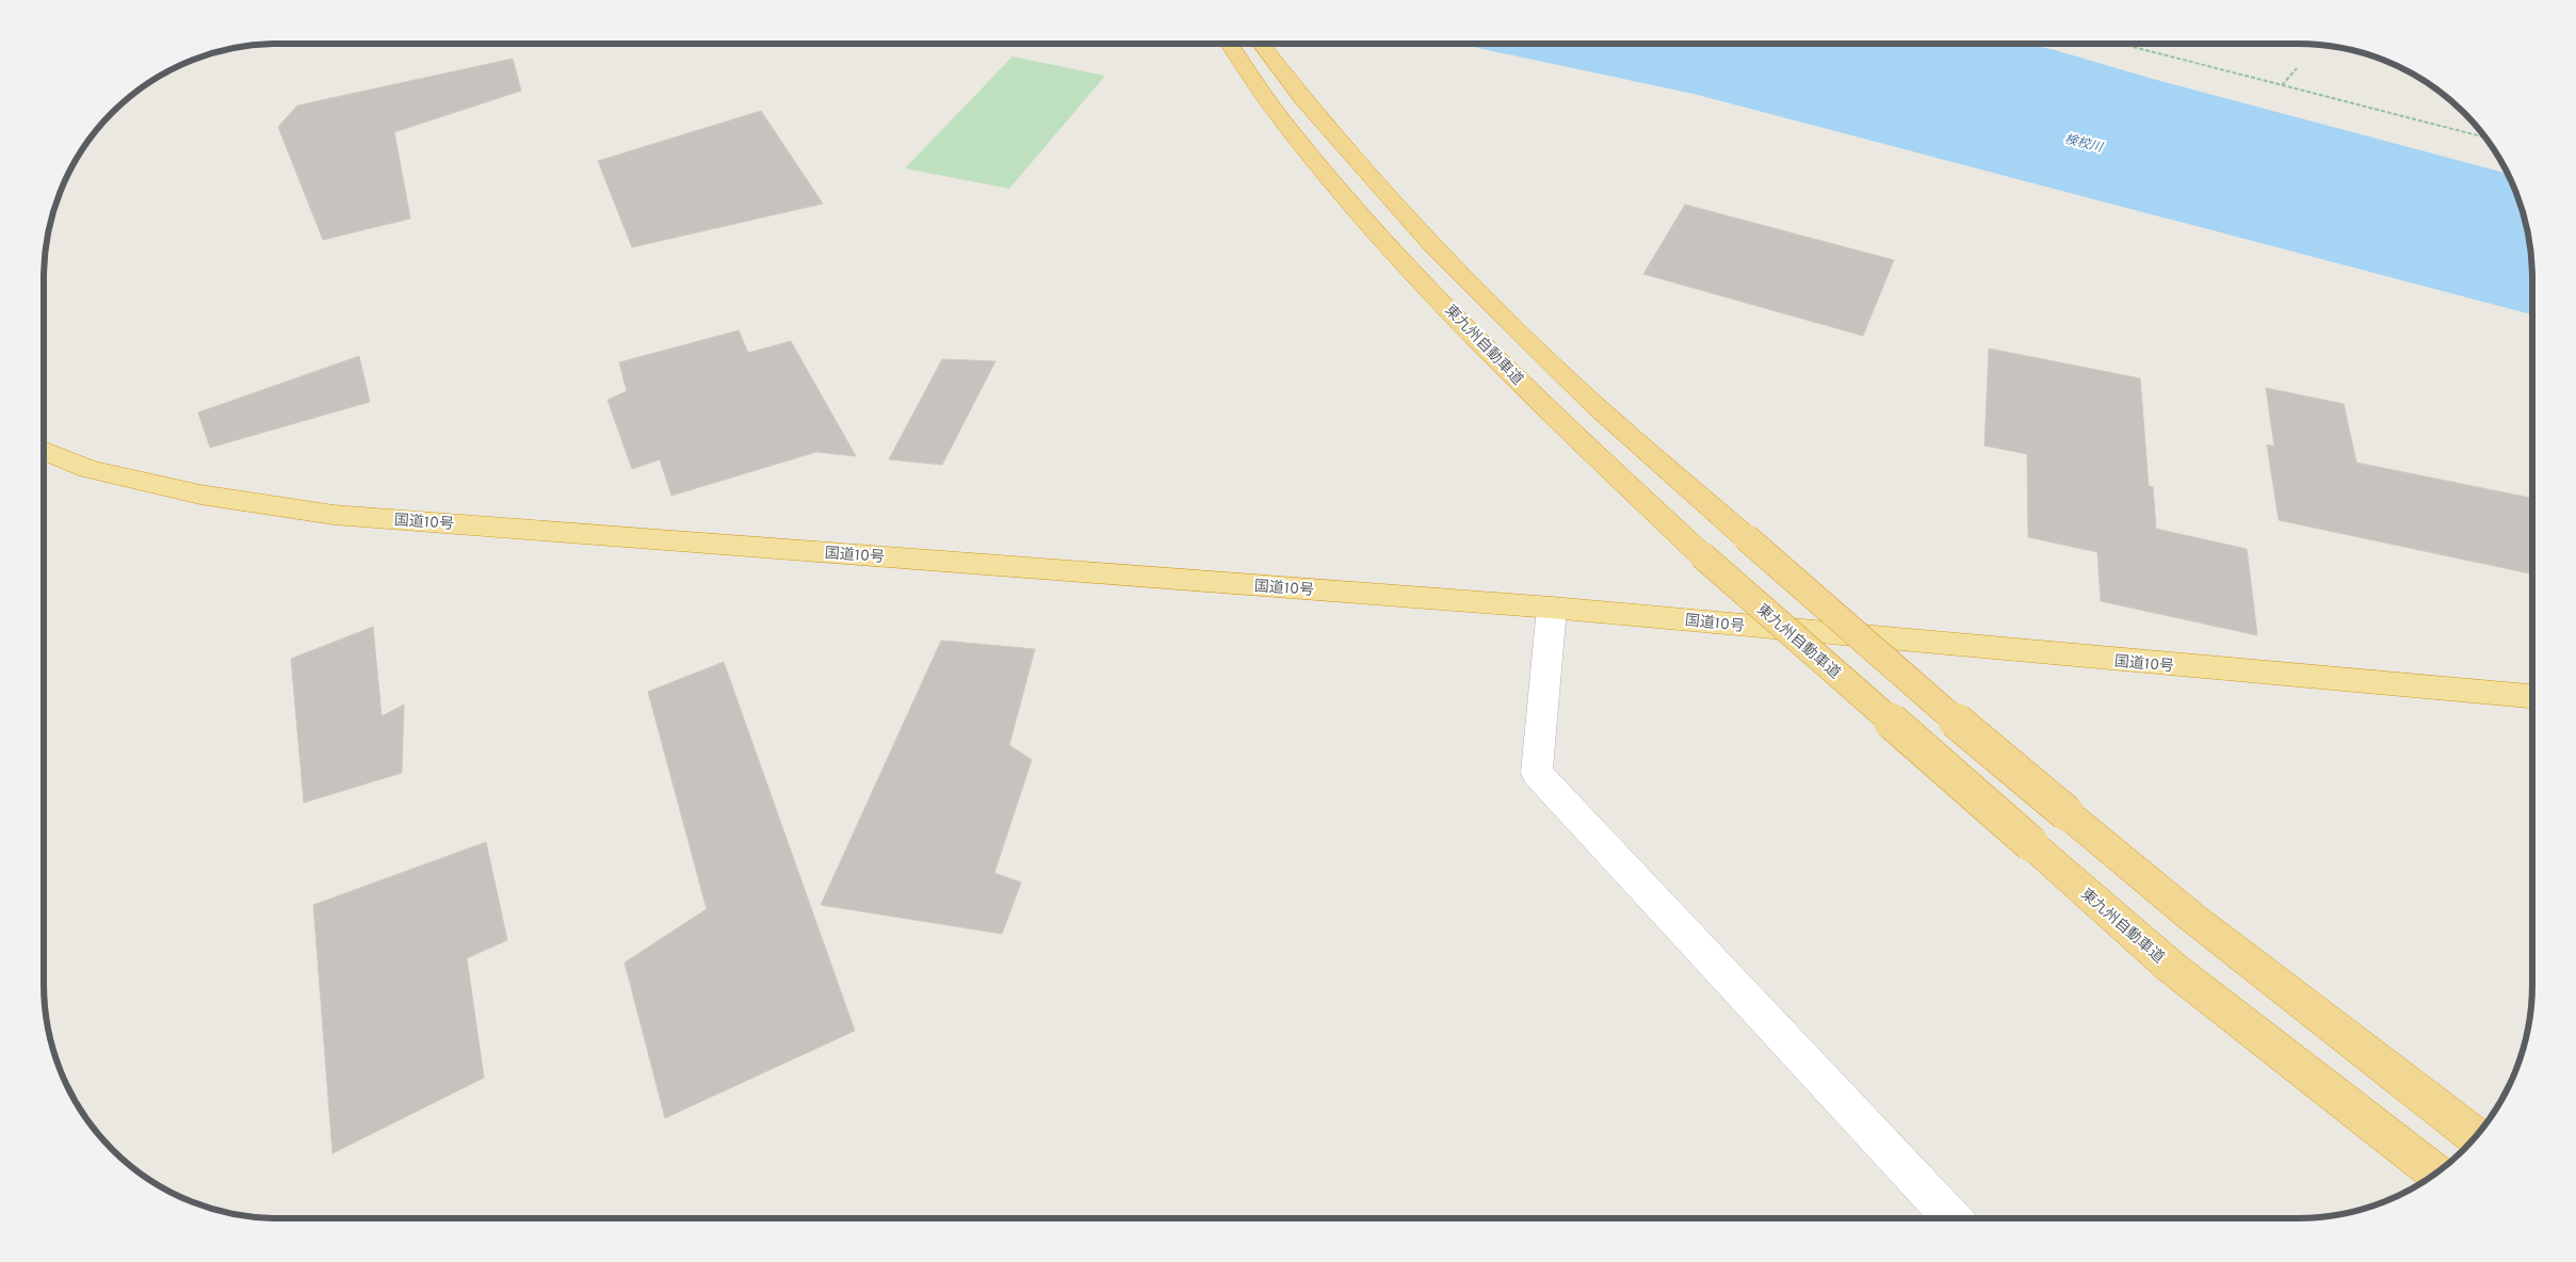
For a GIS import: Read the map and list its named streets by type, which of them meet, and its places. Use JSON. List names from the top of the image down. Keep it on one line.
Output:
{"streets":{"highway":["東九州自動車道","国道10号"]},"water":["検校川"]}
